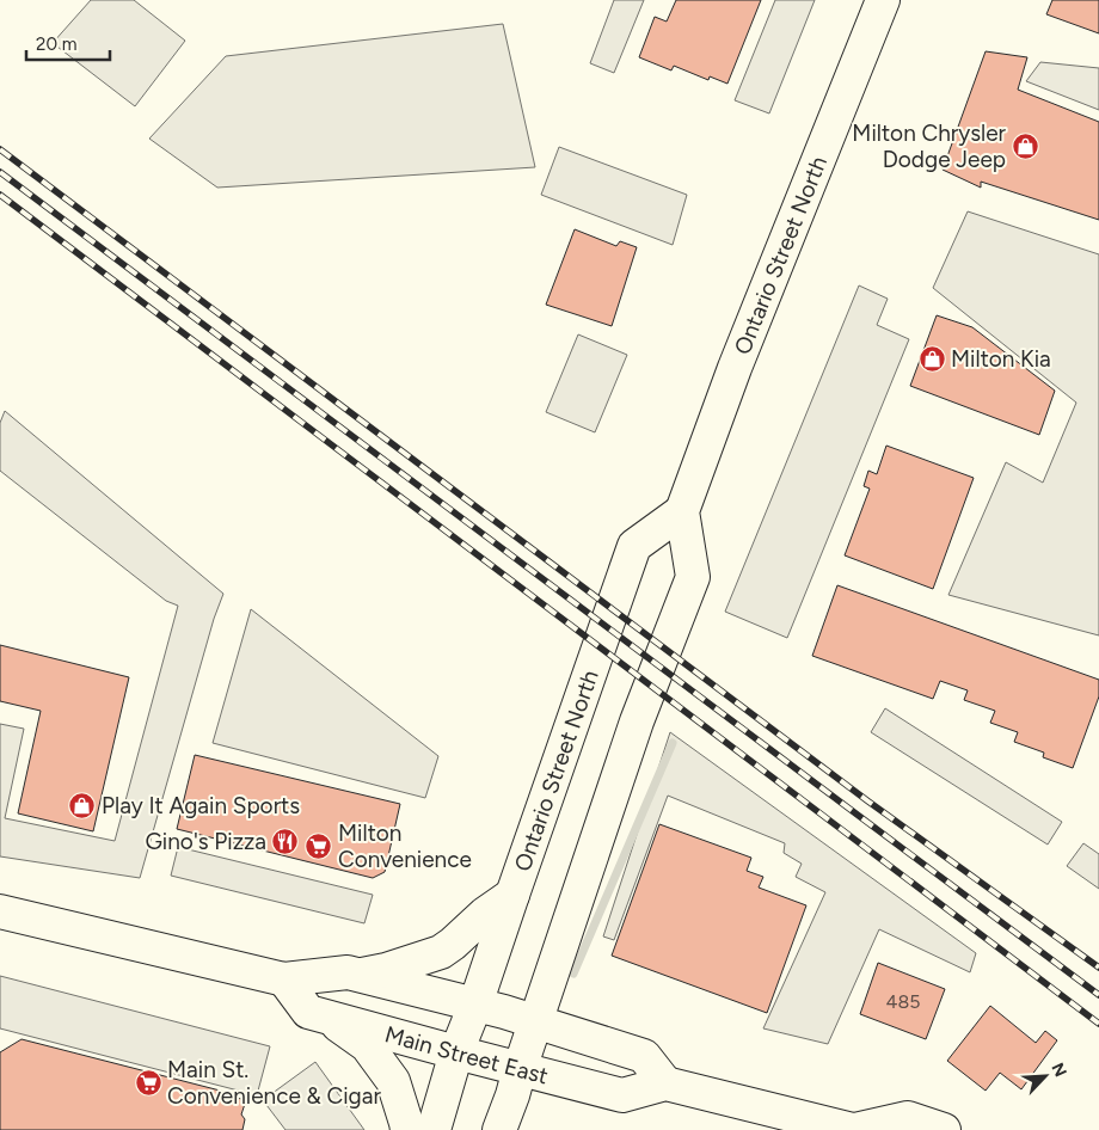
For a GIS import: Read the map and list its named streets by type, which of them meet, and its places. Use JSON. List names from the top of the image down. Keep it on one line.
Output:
{"streets":{"main road":["Ontario Street North","Main Street East"]},"crossings":[["Ontario Street North","Main Street East"]],"places":{"shop":["Milton Chrysler Dodge Jeep","Milton Kia","Play It Again Sports"],"restaurant":["Gino's Pizza"],"supermarket":["Milton Convenience","Main St. Convenience & Cigar"]},"house_numbers":["485"],"scale_bar":"20 m","north":"top right"}
